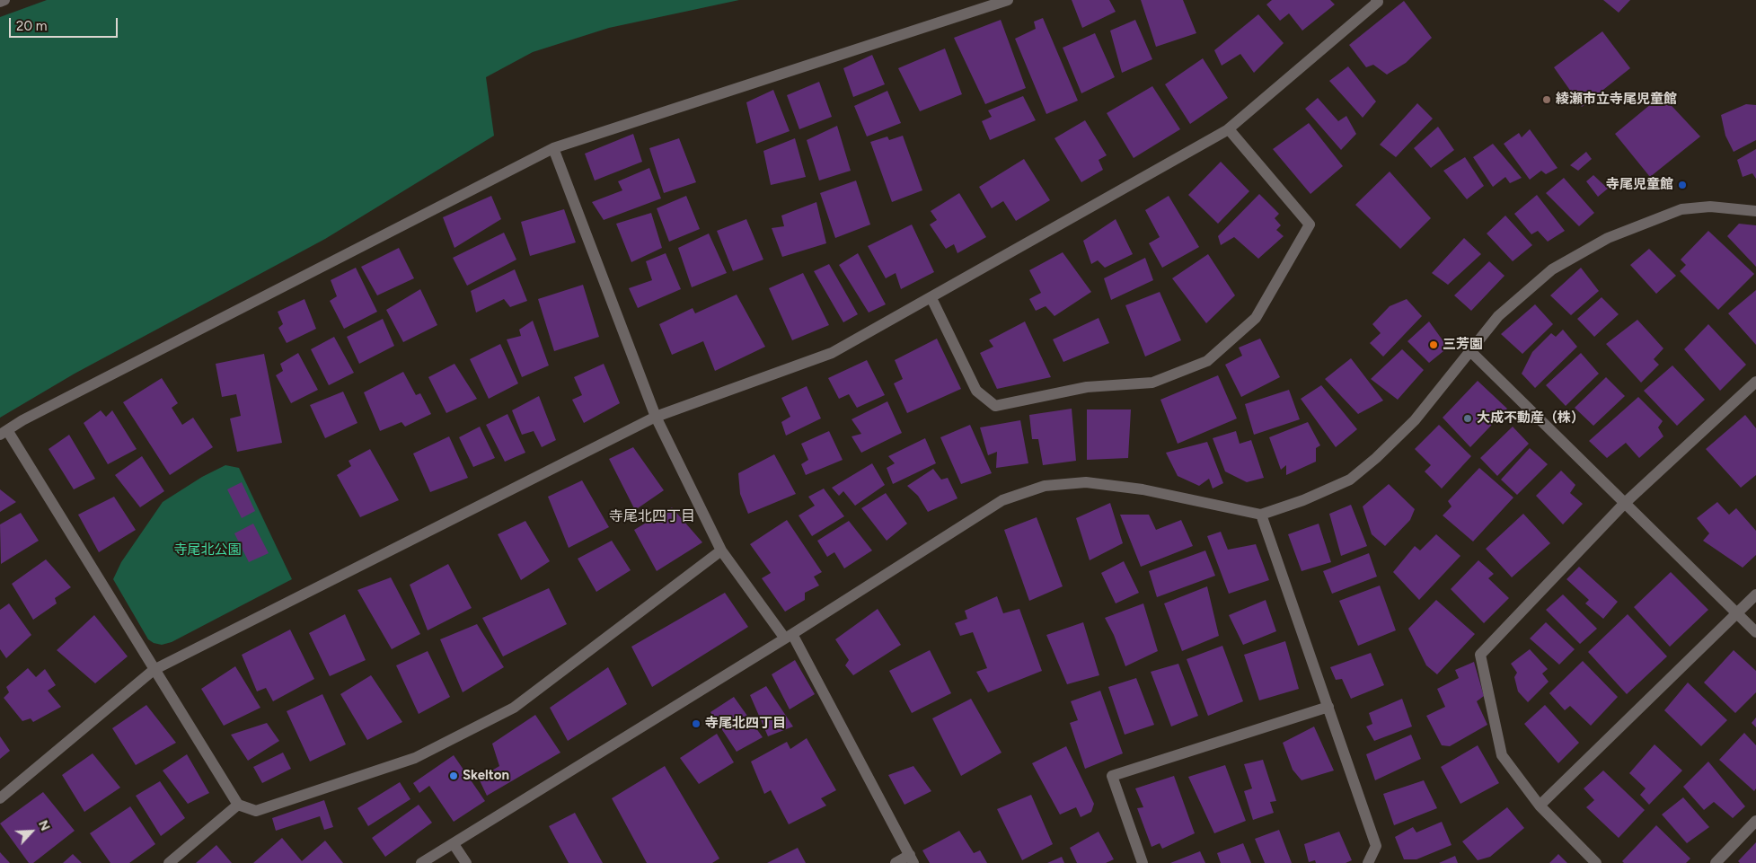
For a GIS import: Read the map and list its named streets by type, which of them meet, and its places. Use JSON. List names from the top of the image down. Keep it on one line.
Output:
{"districts":["寺尾北四丁目"],"parks":["寺尾北公園"],"places":["綾瀬市立寺尾児童館","寺尾児童館","三芳園","大成不動産（株）","寺尾北四丁目","Skelton"],"scale_bar":"20 m","north":"top right"}
